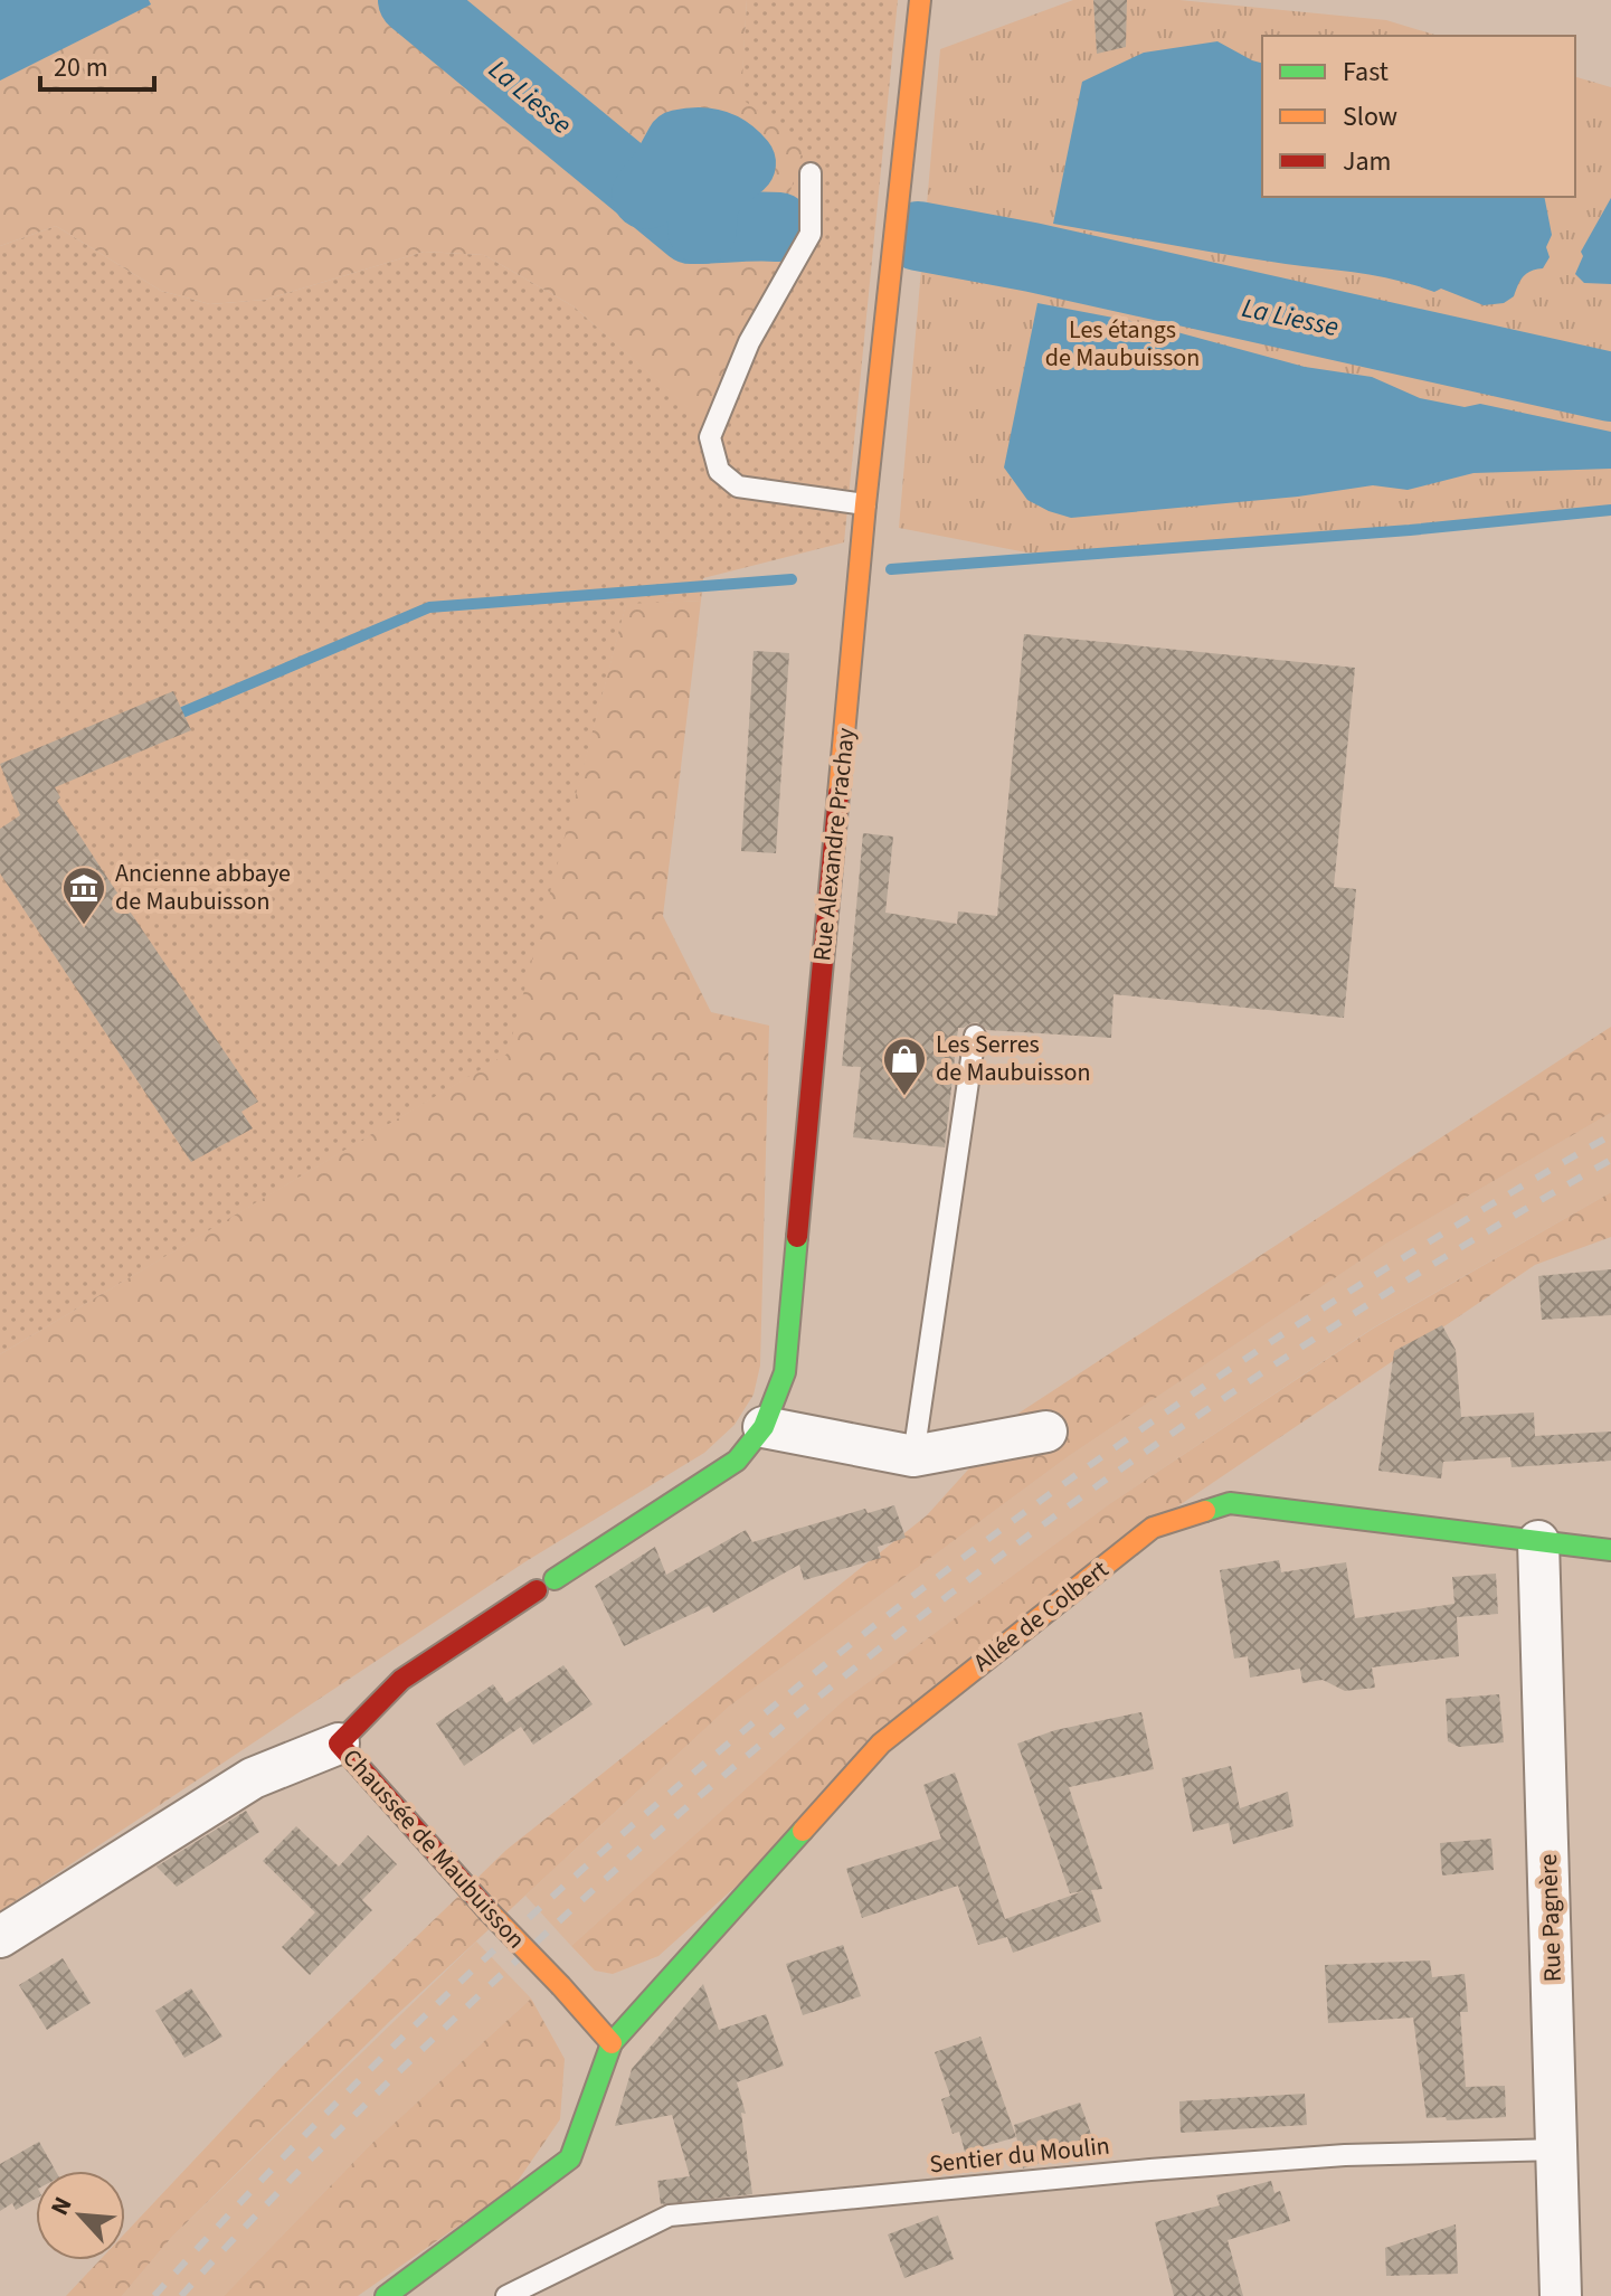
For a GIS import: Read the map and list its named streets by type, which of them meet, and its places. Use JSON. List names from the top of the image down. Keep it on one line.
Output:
{"streets":{"street":["Rue Alexandre Prachay","Allée de Colbert","Chaussée de Maubuisson","Rue Pagnère"],"lane":["Sentier du Moulin"]},"crossings":[["Rue Alexandre Prachay","Chaussée de Maubuisson"],["Allée de Colbert","Chaussée de Maubuisson"],["Allée de Colbert","Rue Pagnère"],["Rue Pagnère","Sentier du Moulin"]],"water":["La Liesse"],"parks":["Les étangs de Maubuisson"],"places":{"museum":["Ancienne abbaye de Maubuisson"],"shop":["Les Serres de Maubuisson"]},"legend":["Fast","Slow","Jam"],"scale_bar":"20 m","north":"top left"}
